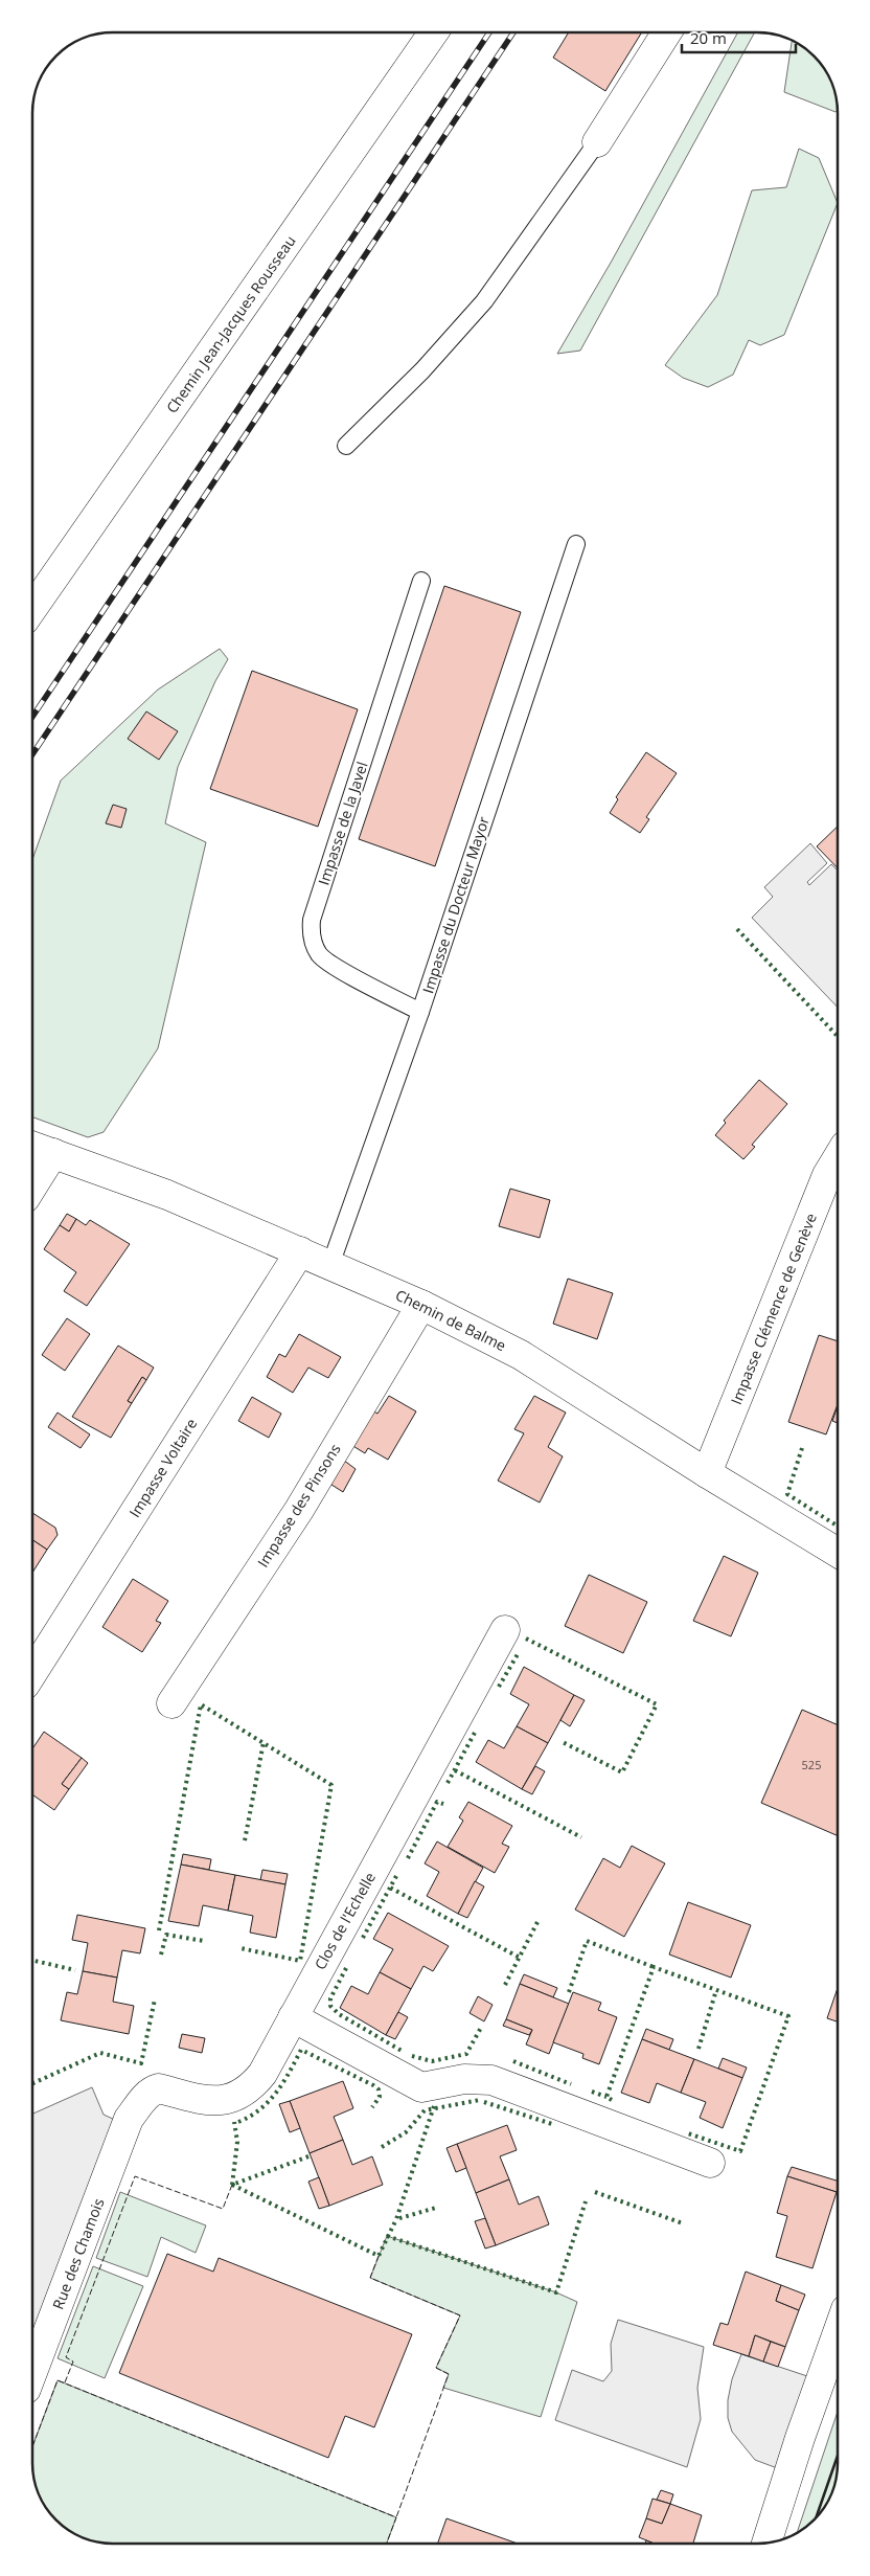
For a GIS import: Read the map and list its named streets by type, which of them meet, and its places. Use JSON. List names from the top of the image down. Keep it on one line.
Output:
{"streets":{"street":["Chemin Jean-Jacques Rousseau","Impasse Clémence de Genève","Chemin de Balme","Impasse Voltaire","Impasse des Pinsons","Clos de l'Echelle","Rue des Chamois"],"lane":["Impasse de la Javel","Impasse du Docteur Mayor"]},"crossings":[["Impasse de la Javel","Impasse du Docteur Mayor"],["Impasse du Docteur Mayor","Chemin de Balme"],["Impasse Clémence de Genève","Chemin de Balme"],["Chemin de Balme","Impasse Voltaire"],["Chemin de Balme","Impasse des Pinsons"],["Clos de l'Echelle","Rue des Chamois"]],"house_numbers":["525"],"scale_bar":"20 m"}
